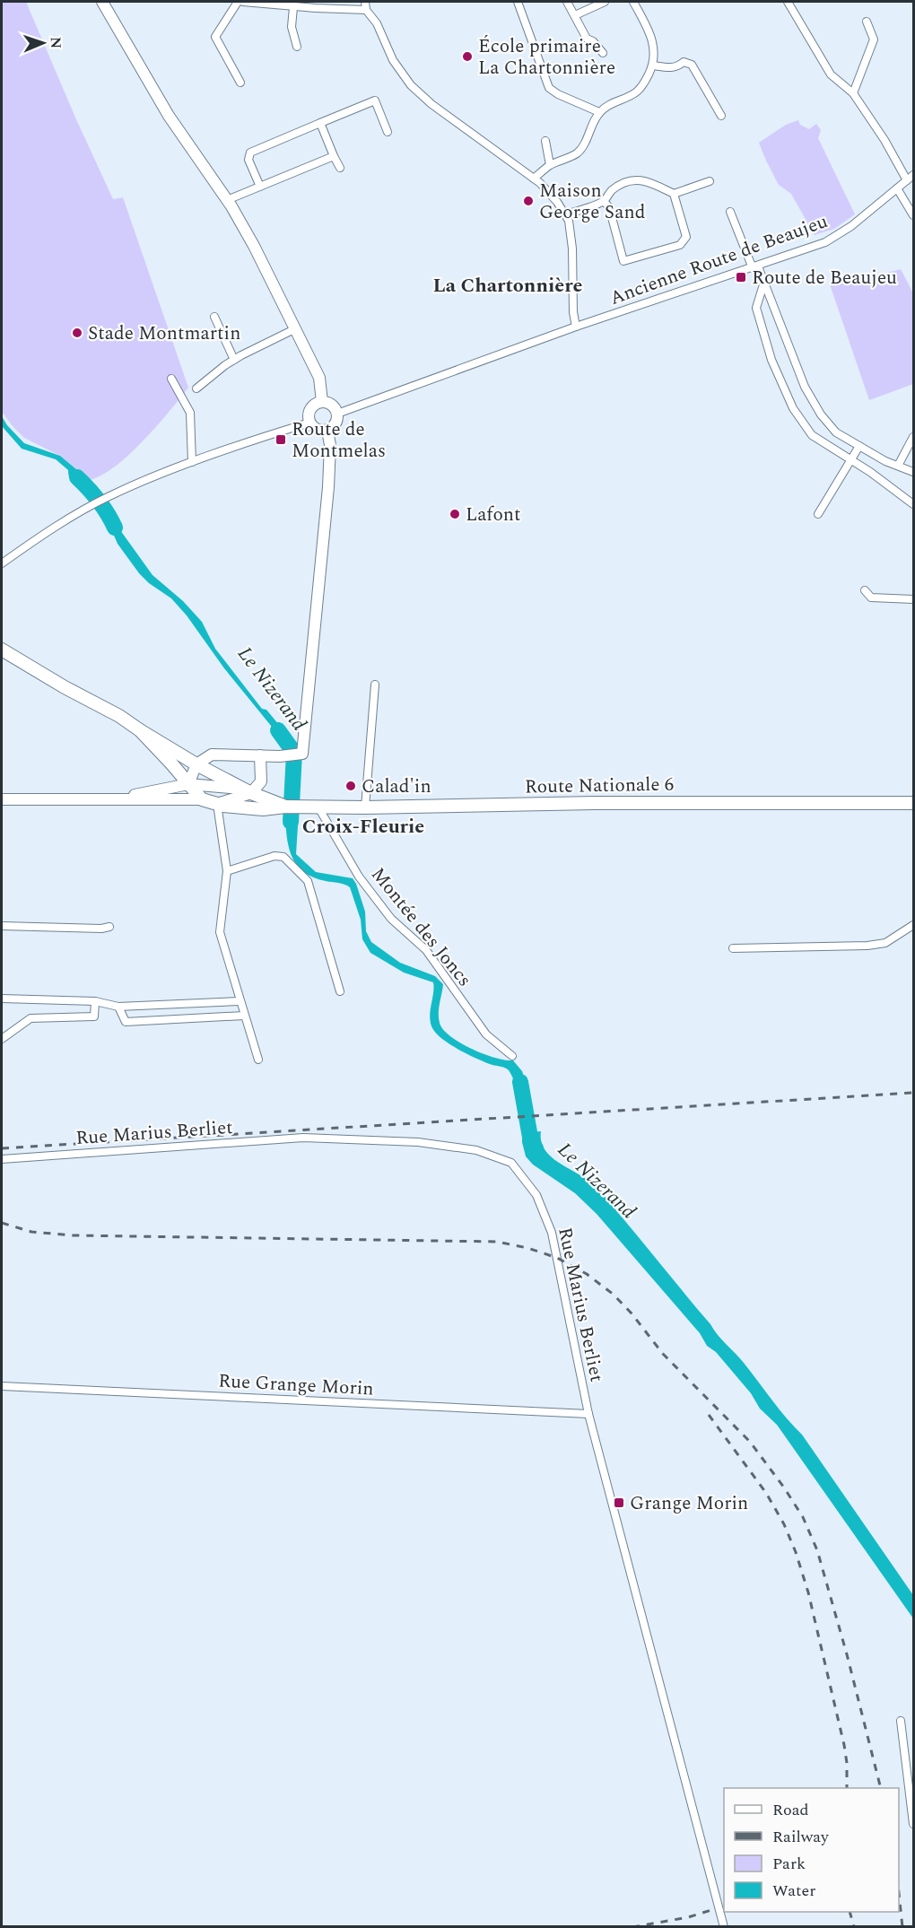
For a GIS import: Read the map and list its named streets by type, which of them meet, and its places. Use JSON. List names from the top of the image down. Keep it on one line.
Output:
{"streets":{"main road":["Route Nationale 6"],"street":["Ancienne Route de Beaujeu","Montée des Joncs","Rue Marius Berliet","Rue Grange Morin"]},"crossings":[["Route Nationale 6","Montée des Joncs"],["Rue Marius Berliet","Rue Grange Morin"]],"districts":["La Chartonnière","Croix-Fleurie"],"water":["Le Nizerand"],"places":{"other":["École primaire La Chartonnière","Maison George Sand","Stade Montmartin","Lafont","Calad'in"],"transit":["Route de Beaujeu","Route de Montmelas","Grange Morin"]},"legend":["Road","Railway","Park","Water"],"north":"right"}
